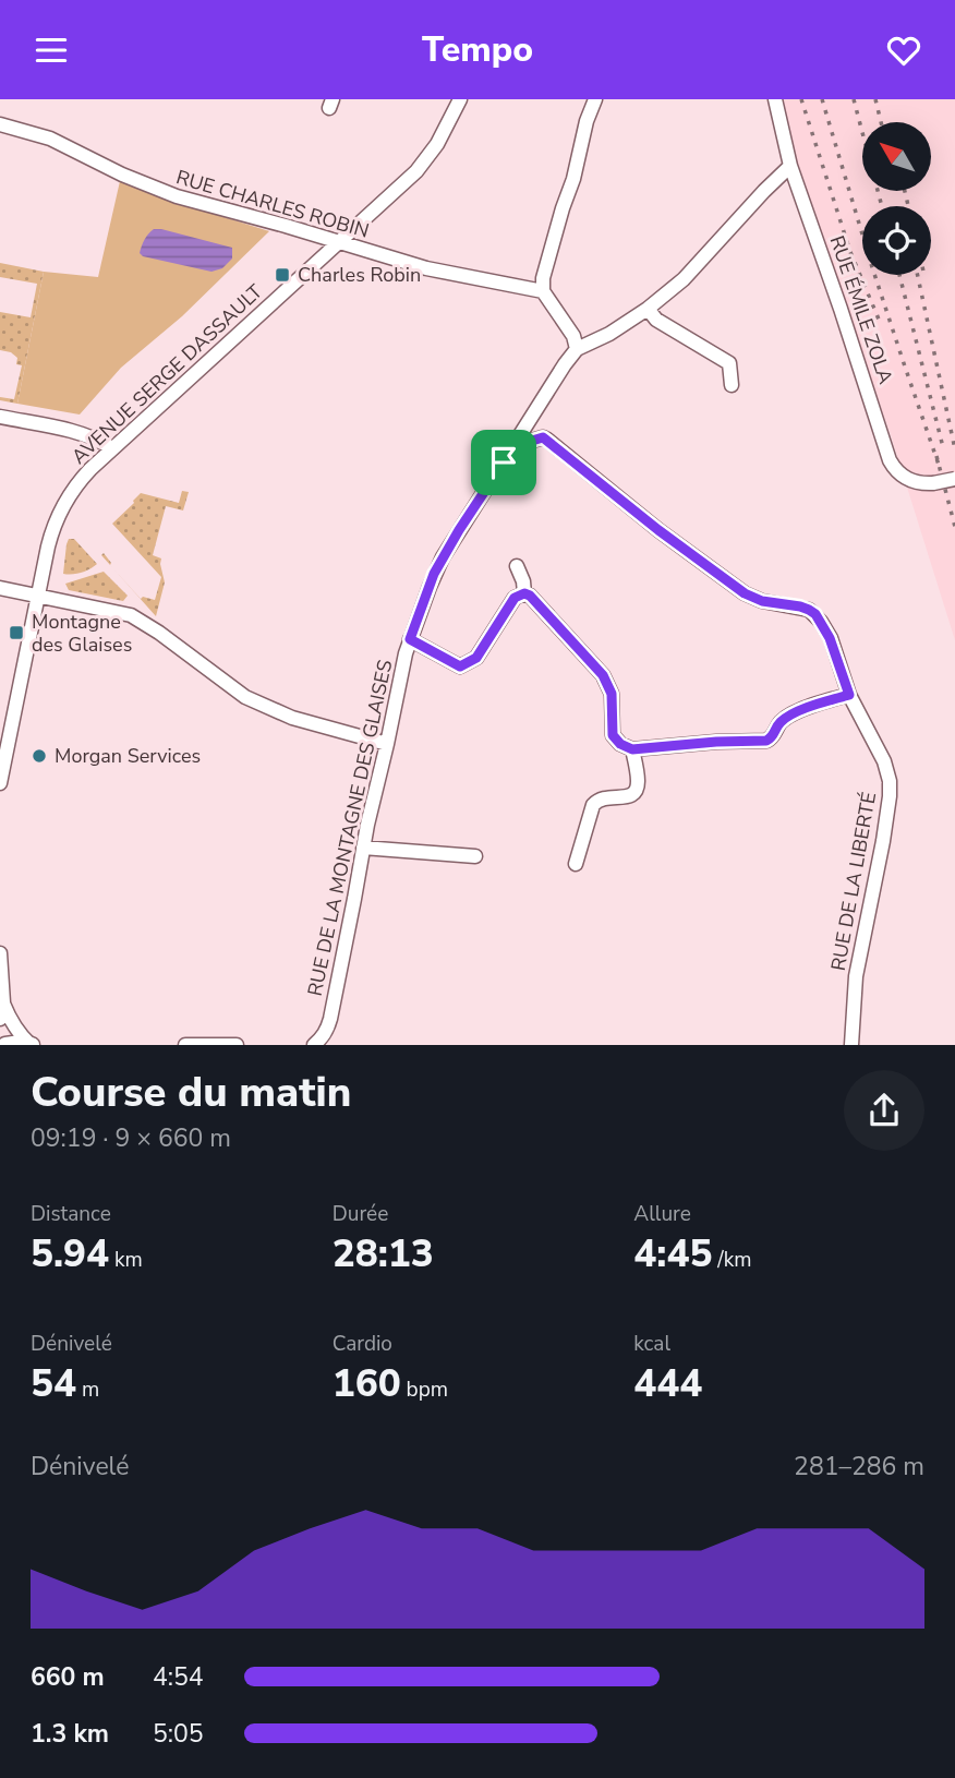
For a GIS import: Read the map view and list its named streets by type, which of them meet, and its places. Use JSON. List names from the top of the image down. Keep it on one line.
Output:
{"streets":{"street":["RUE CHARLES ROBIN","RUE ÉMILE ZOLA","AVENUE SERGE DASSAULT","RUE DE LA MONTAGNE DES GLAISES","RUE DE LA LIBERTÉ"]},"crossings":[["RUE CHARLES ROBIN","AVENUE SERGE DASSAULT"],["RUE ÉMILE ZOLA","RUE DE LA MONTAGNE DES GLAISES"],["RUE DE LA MONTAGNE DES GLAISES","RUE DE LA LIBERTÉ"]],"places":{"transit":["Charles Robin","Montagne des Glaises"],"other":["Morgan Services"]},"north":"top left","page":{"header":"Tempo","heading":["Course du matin","09:19 · 9 × 660 m"],"stats":[["Distance","5.94 km"],["Durée","28:13"],["Allure","4:45 /km"],["Dénivelé","54 m"],["Cardio","160 bpm"],["kcal","444"]],"chart":["Dénivelé","281–286 m"],"list":[{"name":"660 m","note":"4:54"},{"name":"1.3 km","note":"5:05"}]}}
